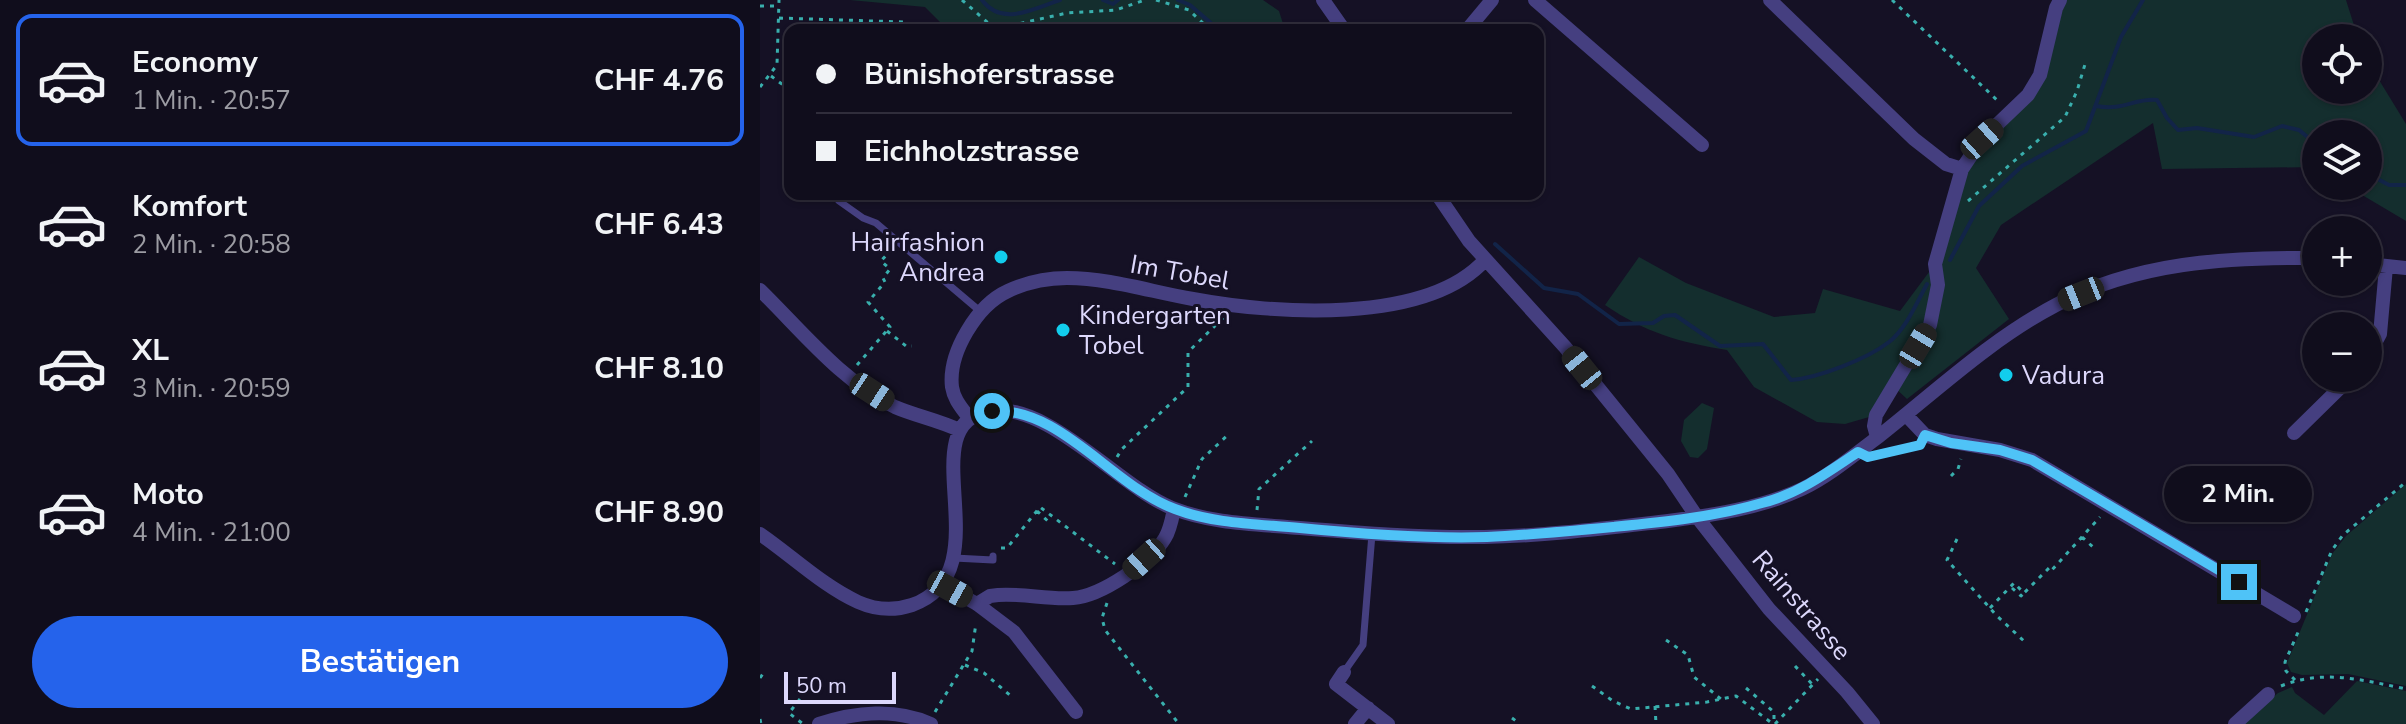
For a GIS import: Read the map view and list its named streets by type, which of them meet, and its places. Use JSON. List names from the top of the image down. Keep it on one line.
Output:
{"streets":{"street":["Im Tobel","Rainstrasse"]},"crossings":[["Im Tobel","Rainstrasse"]],"places":["Hairfashion Andrea","Kindergarten Tobel","Vadura"],"scale_bar":"50 m","page":{"list":[{"name":"Economy","note":"1 Min. · 20:57","value":"CHF 4.76"},{"name":"Komfort","note":"2 Min. · 20:58","value":"CHF 6.43"},{"name":"XL","note":"3 Min. · 20:59","value":"CHF 8.10"},{"name":"Moto","note":"4 Min. · 21:00","value":"CHF 8.90"}],"map_buttons":["+","−"],"banner":["Bünishoferstrasse","Eichholzstrasse"],"bubble":"2 Min.","buttons":"Bestätigen","scale":"50 m"}}
